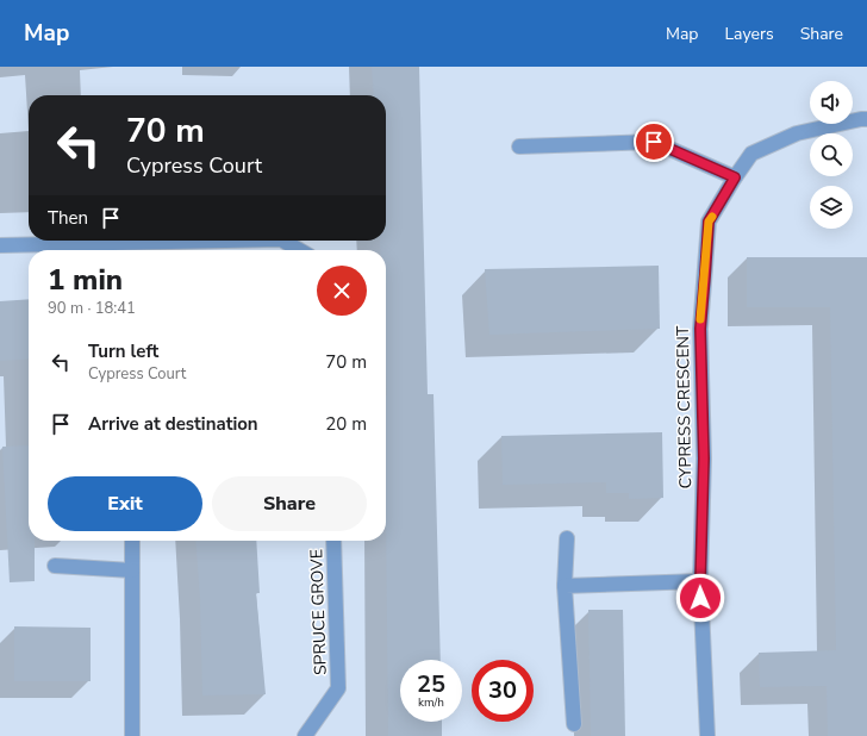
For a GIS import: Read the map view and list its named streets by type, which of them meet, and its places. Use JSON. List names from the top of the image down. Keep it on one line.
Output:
{"streets":{"street":["CYPRESS CRESCENT","SPRUCE GROVE"]},"page":{"header":"Map","nav":["Map","Layers","Share"],"turn":["70 m","Cypress Court"],"then":"Then","heading":["1 min","90 m · 18:41"],"list":[{"name":"Turn left","note":"Cypress Court","value":"70 m"},{"name":"Arrive at destination","value":"20 m"}],"buttons":["Exit","Share"],"speed":"25 km/h","limit":"30"}}
